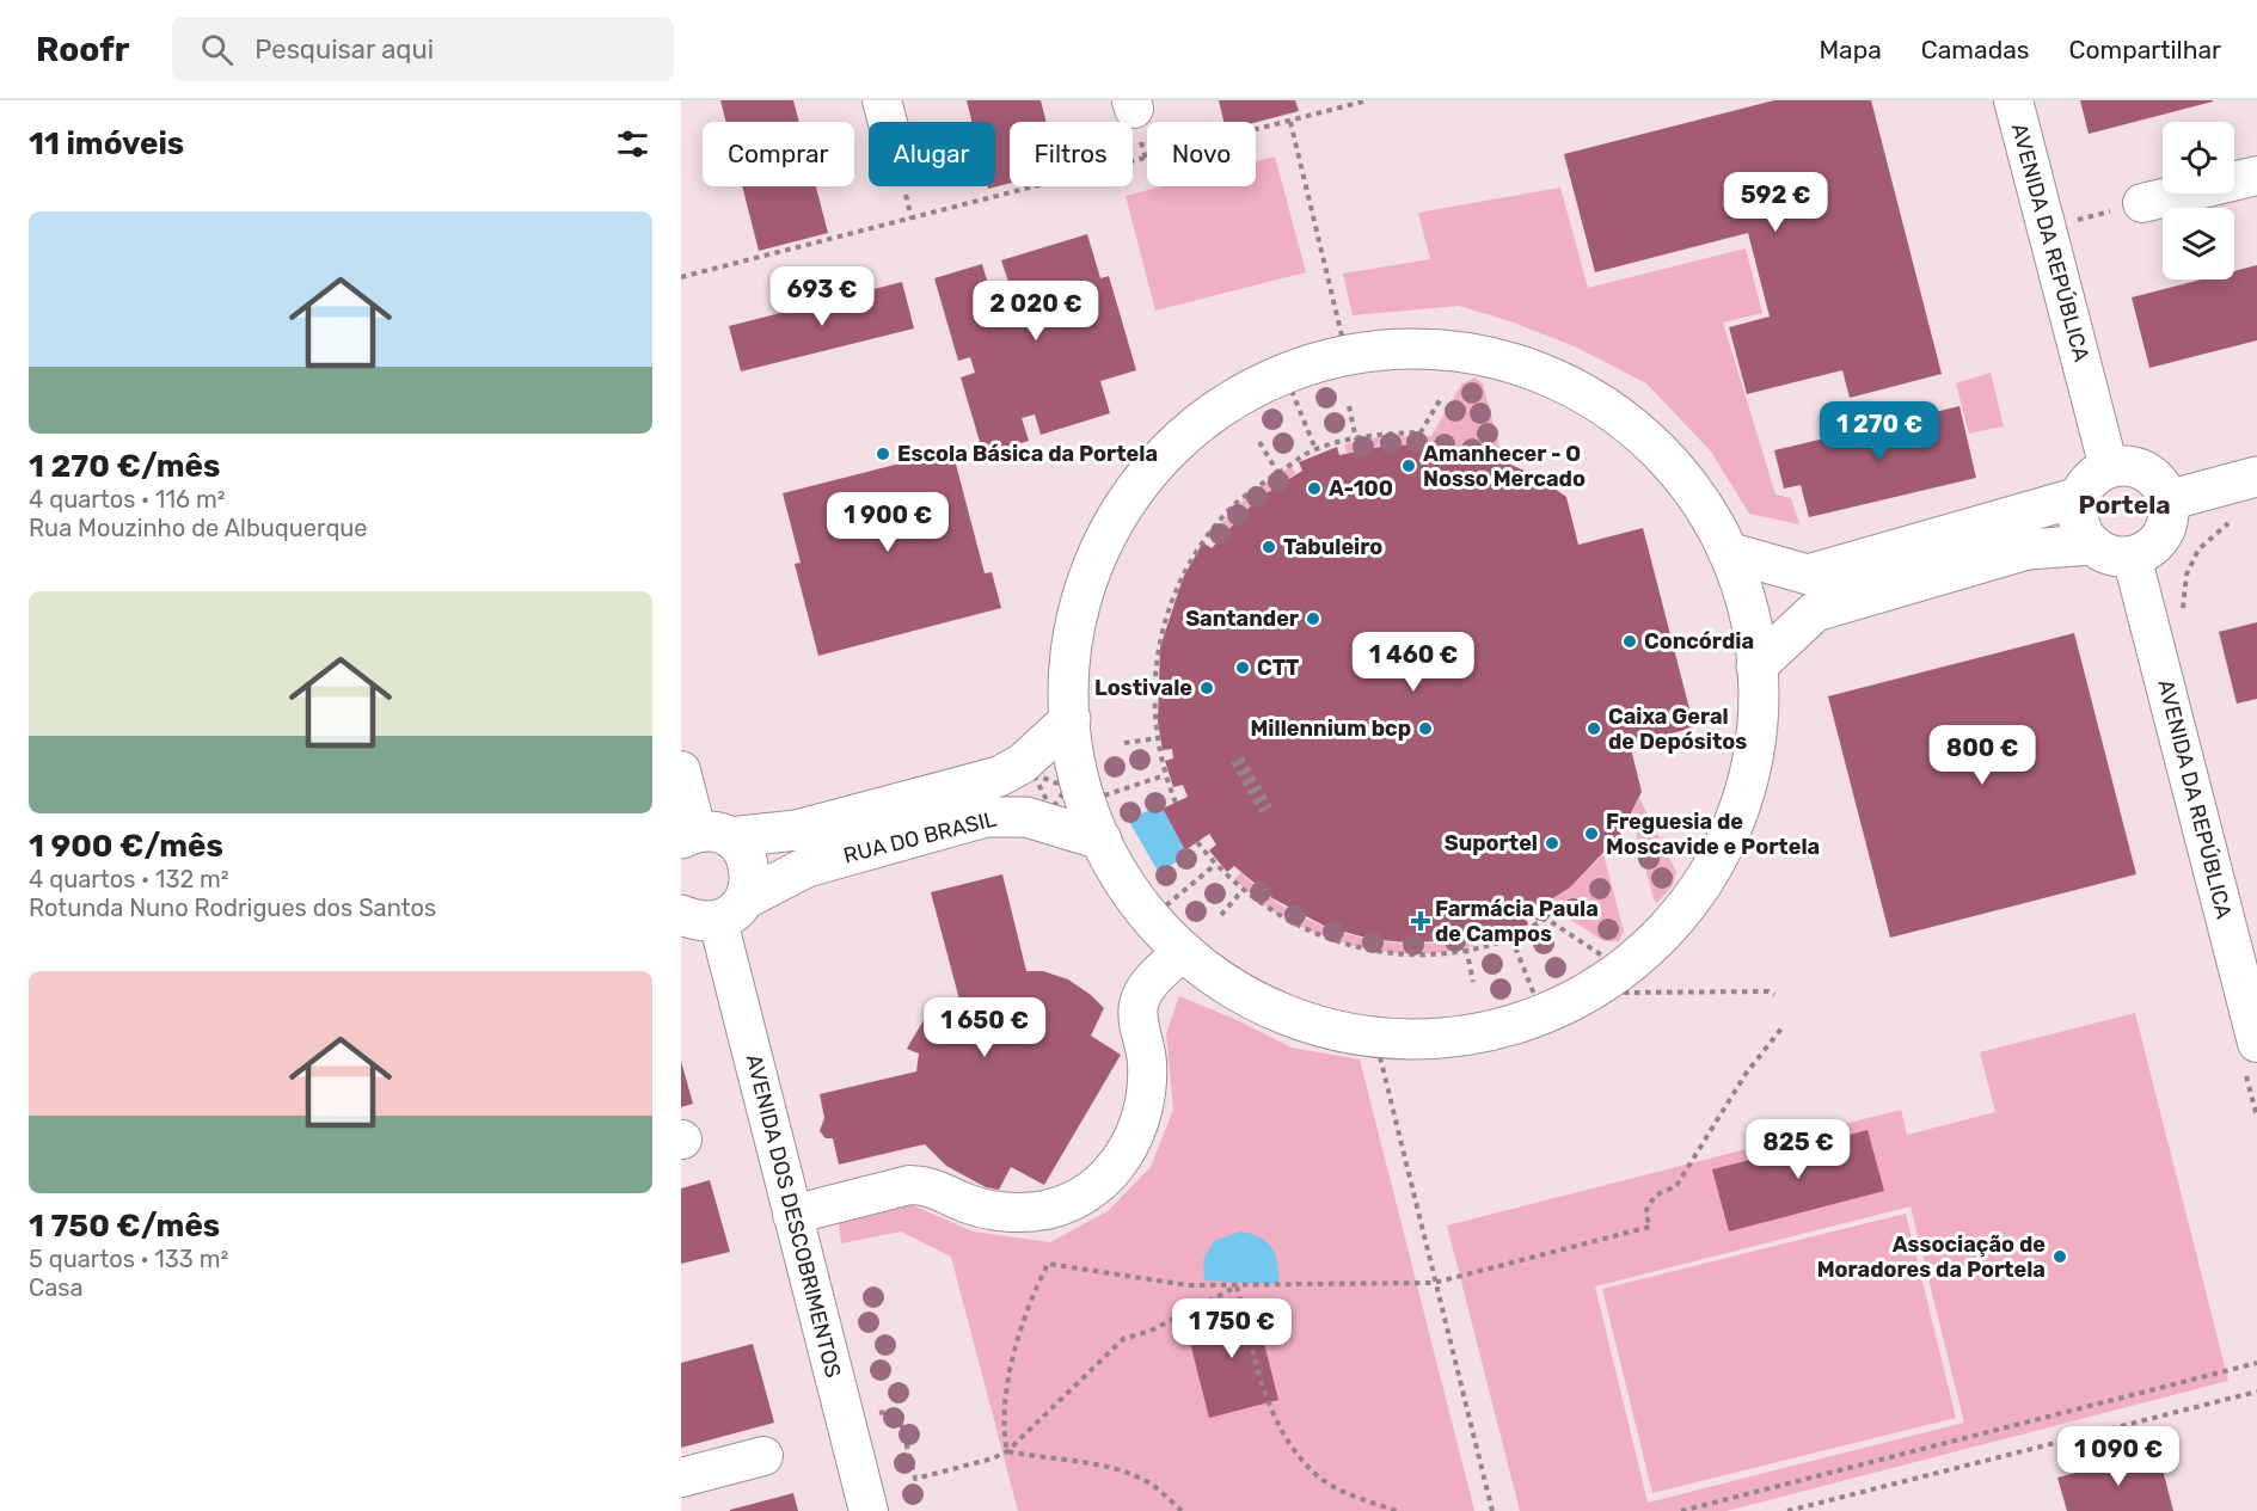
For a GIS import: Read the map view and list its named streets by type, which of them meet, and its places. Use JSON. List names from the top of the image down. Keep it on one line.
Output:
{"streets":{"main road":["RUA DO BRASIL"],"street":["AVENIDA DA REPÚBLICA","AVENIDA DOS DESCOBRIMENTOS"]},"crossings":[["RUA DO BRASIL","AVENIDA DOS DESCOBRIMENTOS"]],"districts":["Portela"],"places":{"other":["Escola Básica da Portela","Amanhecer - O Nosso Mercado","A-100","Tabuleiro","Santander","Concórdia","CTT","Lostivale","Millennium bcp","Caixa Geral de Depósitos","Freguesia de Moscavide e Portela","Suportel","Associação de Moradores da Portela"],"health":["Farmácia Paula de Campos"]},"page":{"header":"Roofr","search":"Pesquisar aqui","nav":["Mapa","Camadas","Compartilhar"],"heading":"11 imóveis","chip":["Comprar","Alugar","Filtros","Novo"],"price":["592 €","693 €","2 020 €","1 270 €","1 900 €","1 460 €","800 €","1 650 €","825 €","1 750 €","1 090 €"],"list":[{"name":"1 270 €/mês","note":"4 quartos · 116 m² · Rua Mouzinho de Albuquerque"},{"name":"1 900 €/mês","note":"4 quartos · 132 m² · Rotunda Nuno Rodrigues dos Santos"},{"name":"1 750 €/mês","note":"5 quartos · 133 m² · Casa"}]}}
